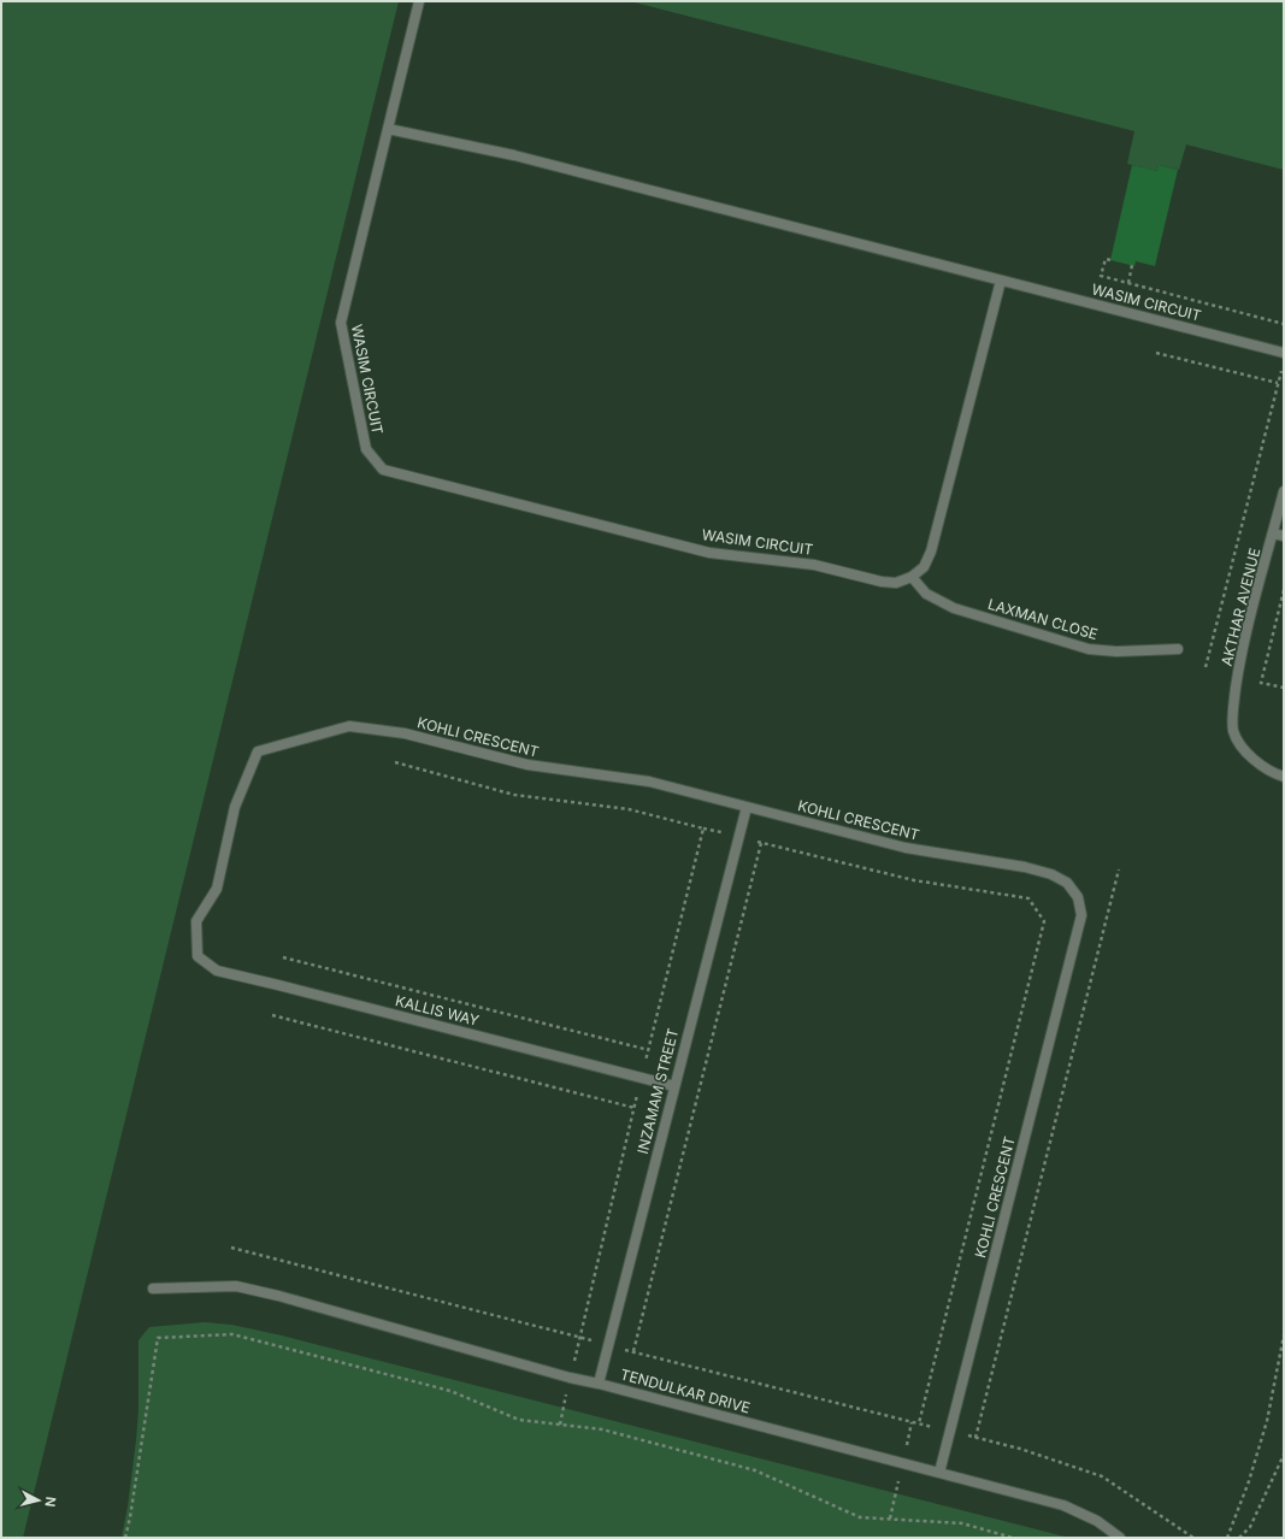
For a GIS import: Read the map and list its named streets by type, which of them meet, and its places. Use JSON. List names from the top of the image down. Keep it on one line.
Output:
{"streets":{"street":["WASIM CIRCUIT","AKTHAR AVENUE","LAXMAN CLOSE","KOHLI CRESCENT","KALLIS WAY","INZAMAM STREET","TENDULKAR DRIVE"]},"crossings":[["WASIM CIRCUIT","LAXMAN CLOSE"],["KOHLI CRESCENT","KALLIS WAY"],["KOHLI CRESCENT","INZAMAM STREET"],["KOHLI CRESCENT","TENDULKAR DRIVE"],["KALLIS WAY","INZAMAM STREET"],["INZAMAM STREET","TENDULKAR DRIVE"]],"north":"right"}
